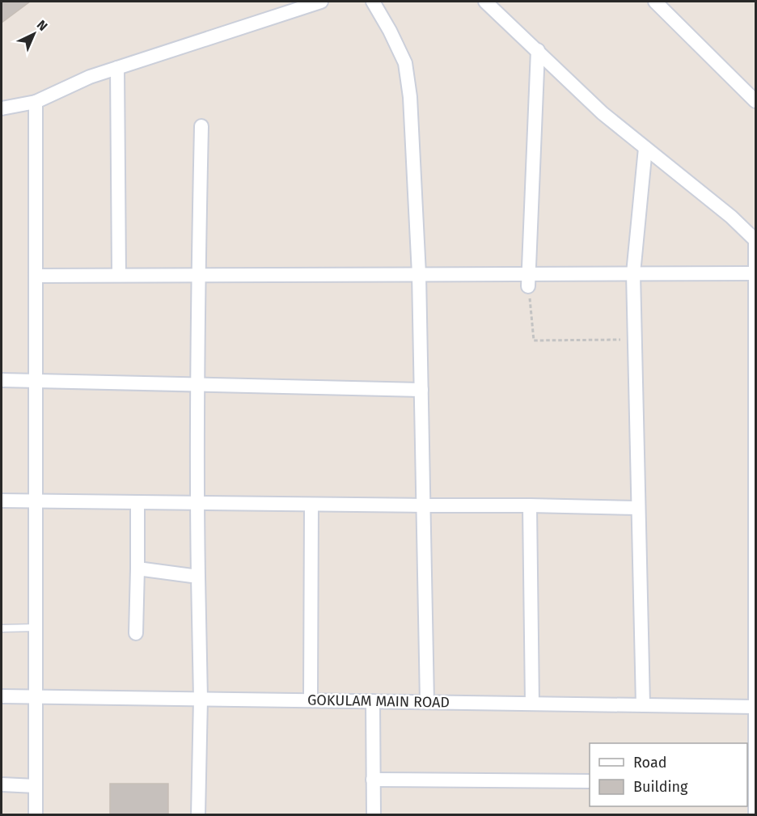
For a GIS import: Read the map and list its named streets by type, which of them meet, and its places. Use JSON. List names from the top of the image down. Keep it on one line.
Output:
{"streets":{"street":["GOKULAM MAIN ROAD"]},"legend":["Road","Building"],"north":"top right"}
